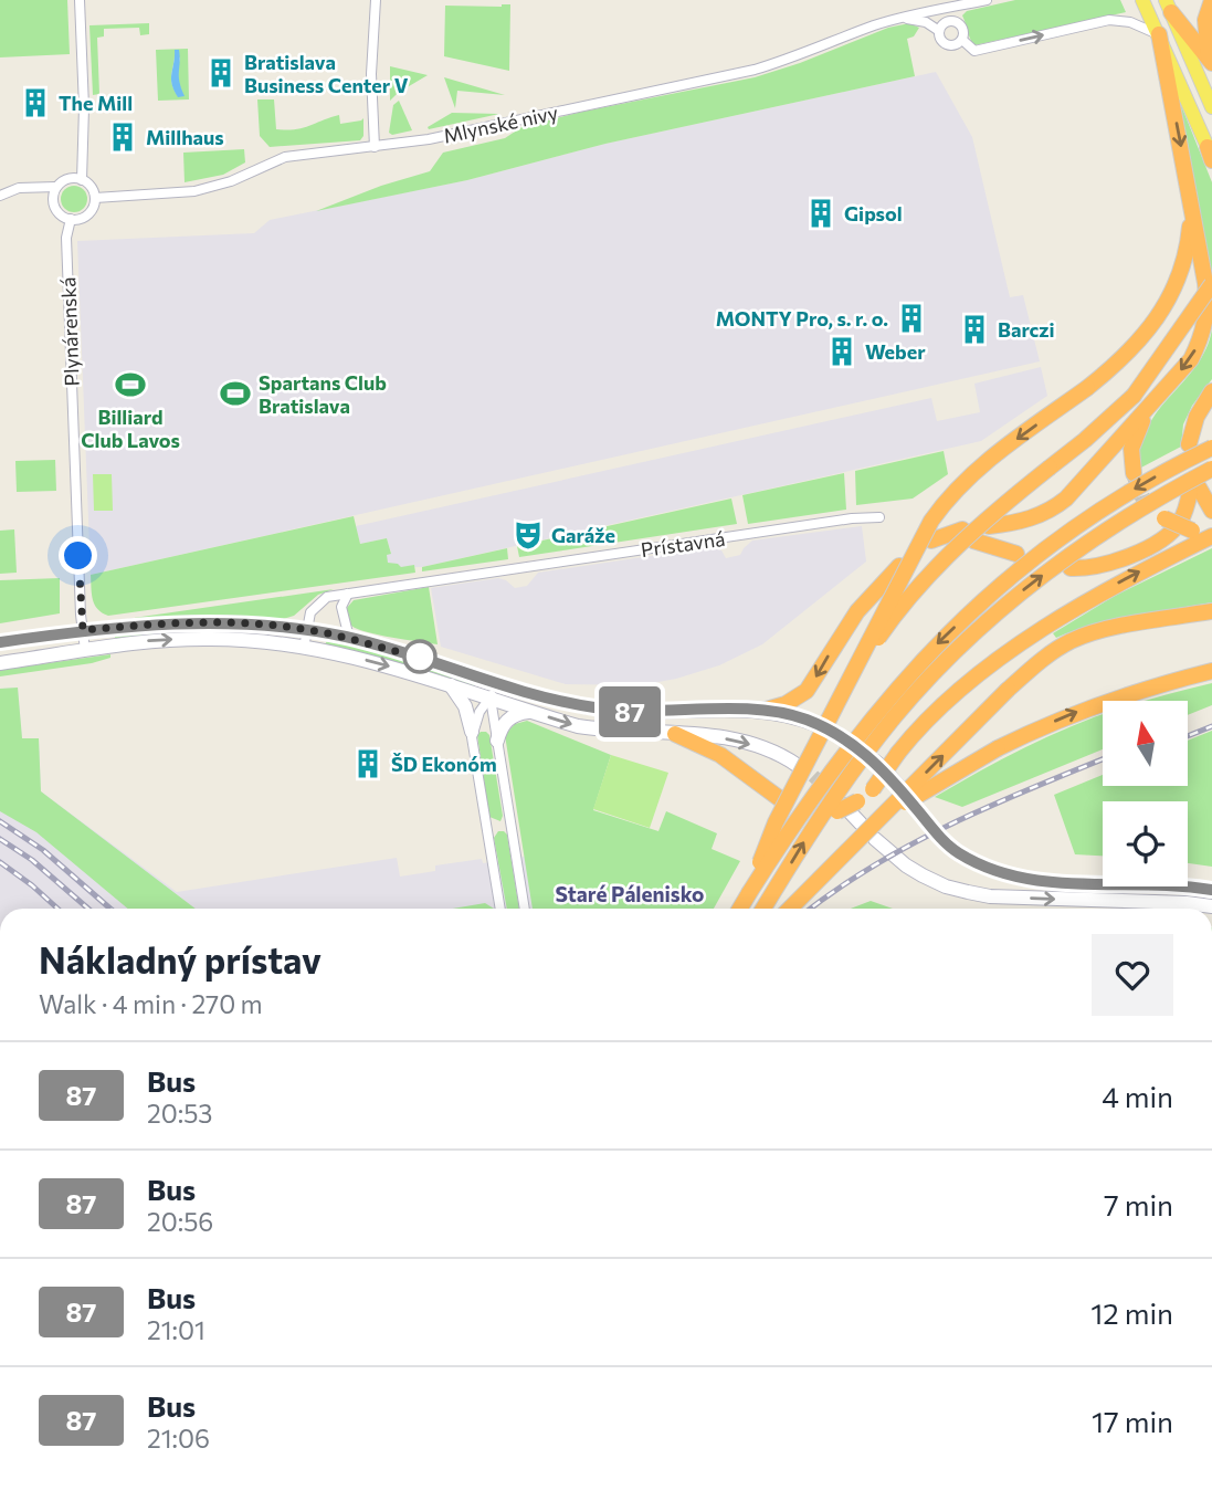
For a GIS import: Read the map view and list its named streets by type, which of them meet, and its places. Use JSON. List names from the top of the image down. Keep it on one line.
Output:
{"streets":{"street":["Mlynské nivy","Plynárenská","Prístavná"]},"crossings":[["Mlynské nivy","Plynárenská"]],"districts":["Staré Pálenisko"],"places":{"building":["Bratislava Business Center V","The Mill","Millhaus","Gipsol","MONTY Pro, s. r. o.","Barczi","Weber","ŠD Ekonóm"],"sports":["Billiard Club Lavos","Spartans Club Bratislava"],"theatre":["Garáže"]},"lines":["bus line 87"],"north":"top","page":{"on_map":"87","heading":["Nákladný prístav","Walk · 4 min · 270 m"],"list":[{"mark":"87","name":"Bus","note":"20:53","value":"4 min"},{"mark":"87","name":"Bus","note":"20:56","value":"7 min"},{"mark":"87","name":"Bus","note":"21:01","value":"12 min"},{"mark":"87","name":"Bus","note":"21:06","value":"17 min"}]}}
